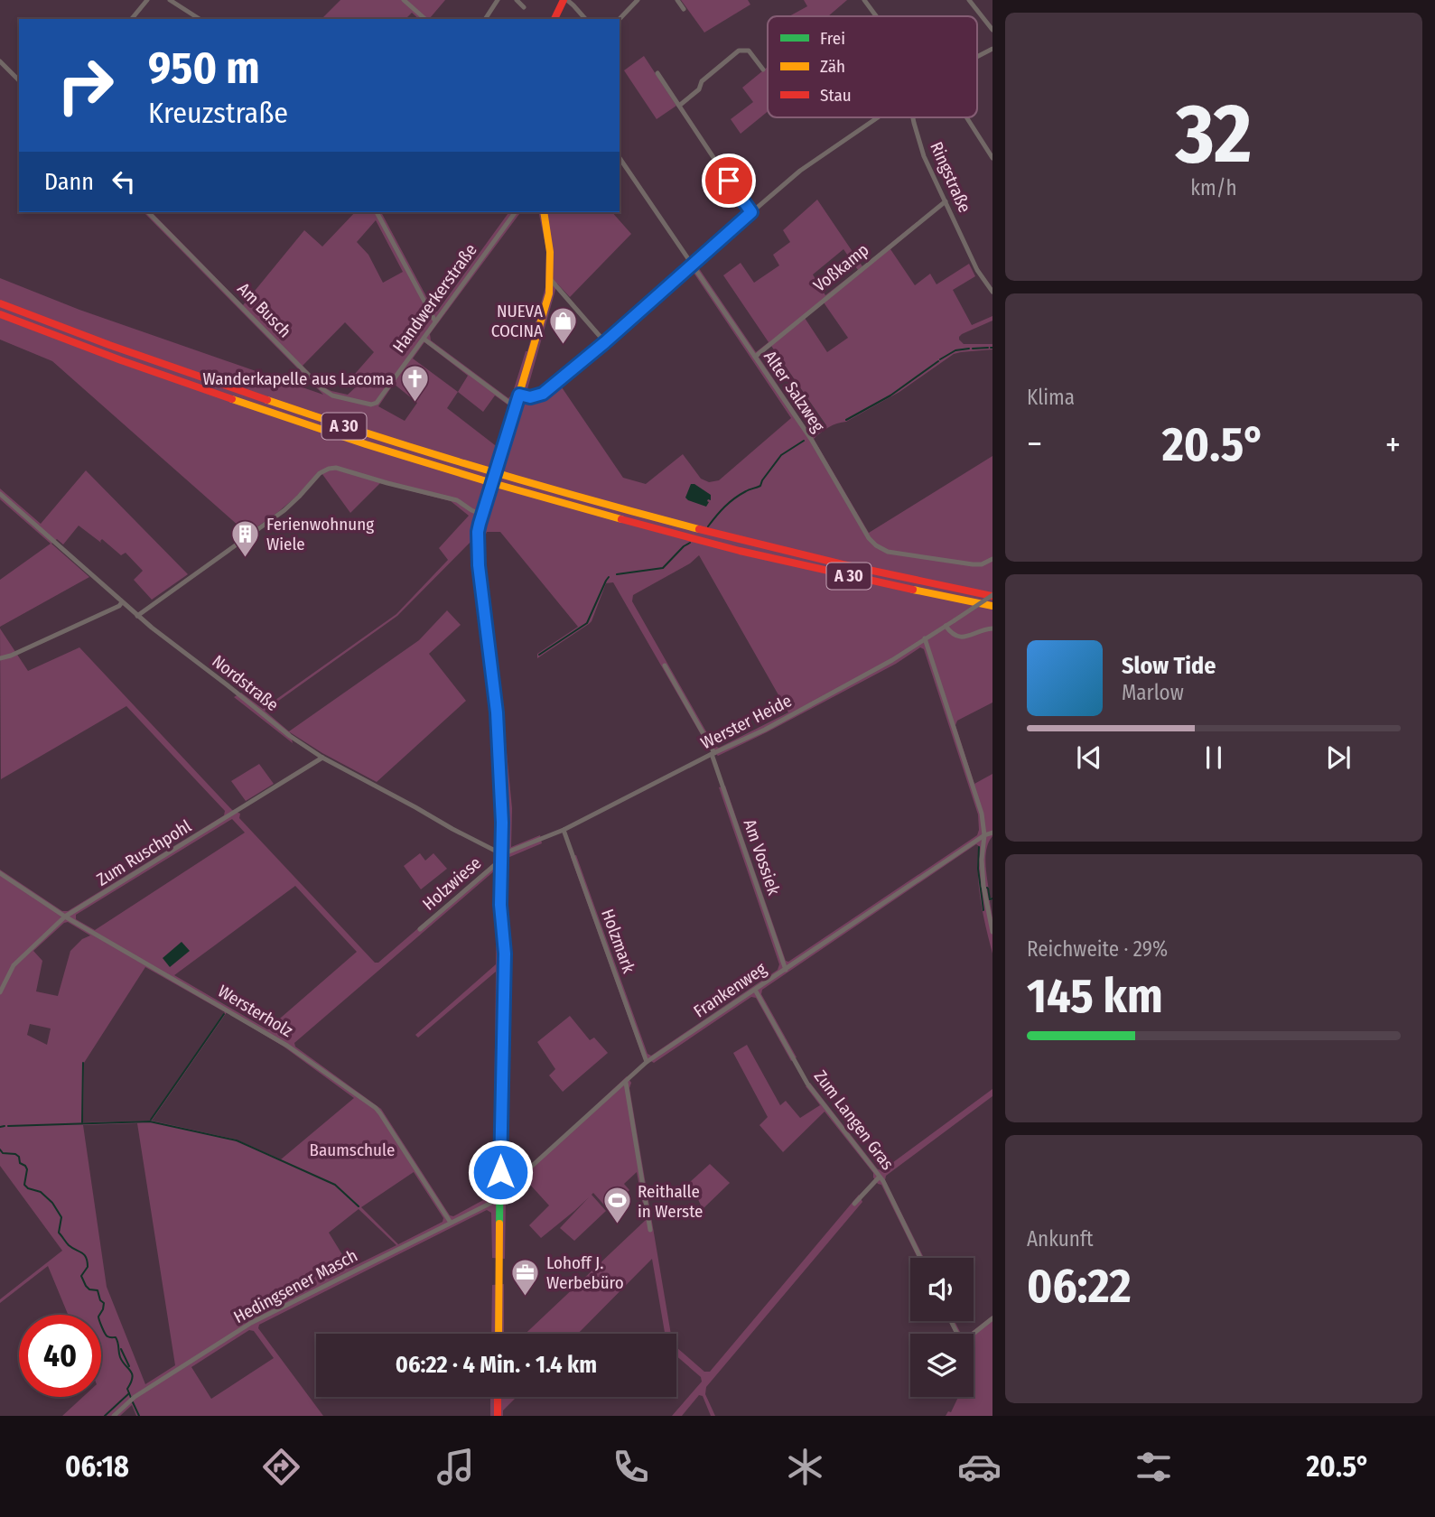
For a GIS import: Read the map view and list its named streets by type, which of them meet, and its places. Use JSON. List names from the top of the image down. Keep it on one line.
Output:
{"streets":{"main road":["A 30"],"street":["Ringstraße","Voßkamp","Handwerkerstraße","Am Busch","Alter Salzweg","Nordstraße","Werster Heide","Zum Ruschpohl","Am Vossiek","Holzwiese","Holzmark","Frankenweg","Wersterholz","Zum Langen Gras","Hedingsener Masch"]},"crossings":[["Ringstraße","Voßkamp"],["Voßkamp","Alter Salzweg"],["Handwerkerstraße","Am Busch"],["A 30","Werster Heide"],["Nordstraße","Werster Heide"],["Nordstraße","Zum Ruschpohl"],["Nordstraße","Holzwiese"],["Werster Heide","Am Vossiek"],["Werster Heide","Holzwiese"],["Werster Heide","Holzmark"],["Zum Ruschpohl","Wersterholz"],["Am Vossiek","Frankenweg"],["Holzmark","Frankenweg"],["Frankenweg","Zum Langen Gras"],["Frankenweg","Hedingsener Masch"],["Wersterholz","Hedingsener Masch"]],"parks":["Baumschule"],"places":{"shop":["NUEVA COCINA"],"church":["Wanderkapelle aus Lacoma"],"building":["Ferienwohnung Wiele"],"sports":["Reithalle in Werste"],"office":["Lohoff J. Werbebüro"]},"legend":["Frei","Zäh","Stau"],"page":{"tile":[["32","km/h"],"Klima",["Reichweite · 29%","145 km"],["Ankunft","06:22"]],"turn":["950 m","Kreuzstraße"],"then":"Dann","heat":["−","20.5°","+"],"song":["Slow Tide","Marlow"],"limit":"40","trip":"06:22 · 4 Min. · 1.4 km","tabs":["06:18","20.5°"]}}
